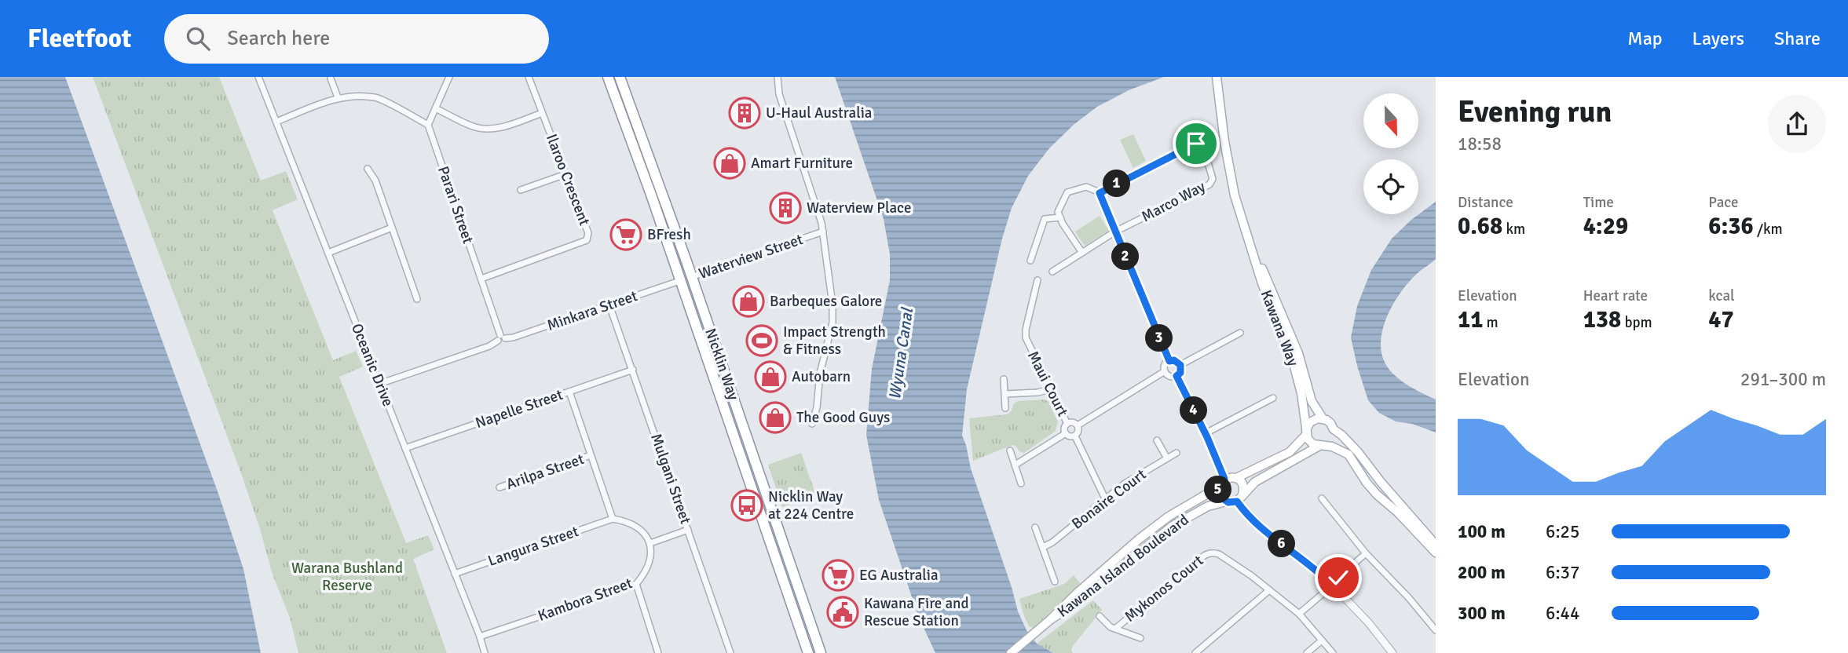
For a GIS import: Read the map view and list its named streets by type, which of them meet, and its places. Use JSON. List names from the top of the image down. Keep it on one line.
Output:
{"streets":{"highway":["Nicklin Way"],"main road":["Kawana Way","Kawana Island Boulevard"],"street":["Ilaroo Crescent","Marco Way","Parari Street","Waterview Street","Minkara Street","Oceanic Drive","Maui Court","Napelle Street","Arilpa Street","Mulgani Street","Bonaire Court","Langura Street","Mykonos Court","Kambora Street"]},"crossings":[["Ilaroo Crescent","Parari Street"],["Parari Street","Minkara Street"],["Waterview Street","Minkara Street"],["Waterview Street","Nicklin Way"],["Minkara Street","Nicklin Way"],["Minkara Street","Oceanic Drive"],["Minkara Street","Mulgani Street"],["Oceanic Drive","Napelle Street"],["Oceanic Drive","Langura Street"],["Oceanic Drive","Kambora Street"],["Napelle Street","Mulgani Street"]],"water":["Wyuna Canal"],"parks":["Warana Bushland Reserve"],"places":{"building":["U-Haul Australia","Waterview Place"],"shop":["Amart Furniture","Barbeques Galore","Autobarn","The Good Guys"],"supermarket":["BFresh","EG Australia"],"sports":["Impact Strength & Fitness"],"bus stop":["Nicklin Way at 224 Centre"],"public building":["Kawana Fire and Rescue Station"]},"north":"bottom","page":{"header":"Fleetfoot","search":"Search here","nav":["Map","Layers","Share"],"heading":["Evening run","18:58"],"pins":["1","2","3","4","5","6"],"stats":[["Distance","0.68 km"],["Time","4:29"],["Pace","6:36 /km"],["Elevation","11 m"],["Heart rate","138 bpm"],["kcal","47"]],"chart":["Elevation","291–300 m"],"list":[{"name":"100 m","note":"6:25"},{"name":"200 m","note":"6:37"},{"name":"300 m","note":"6:44"}]}}
